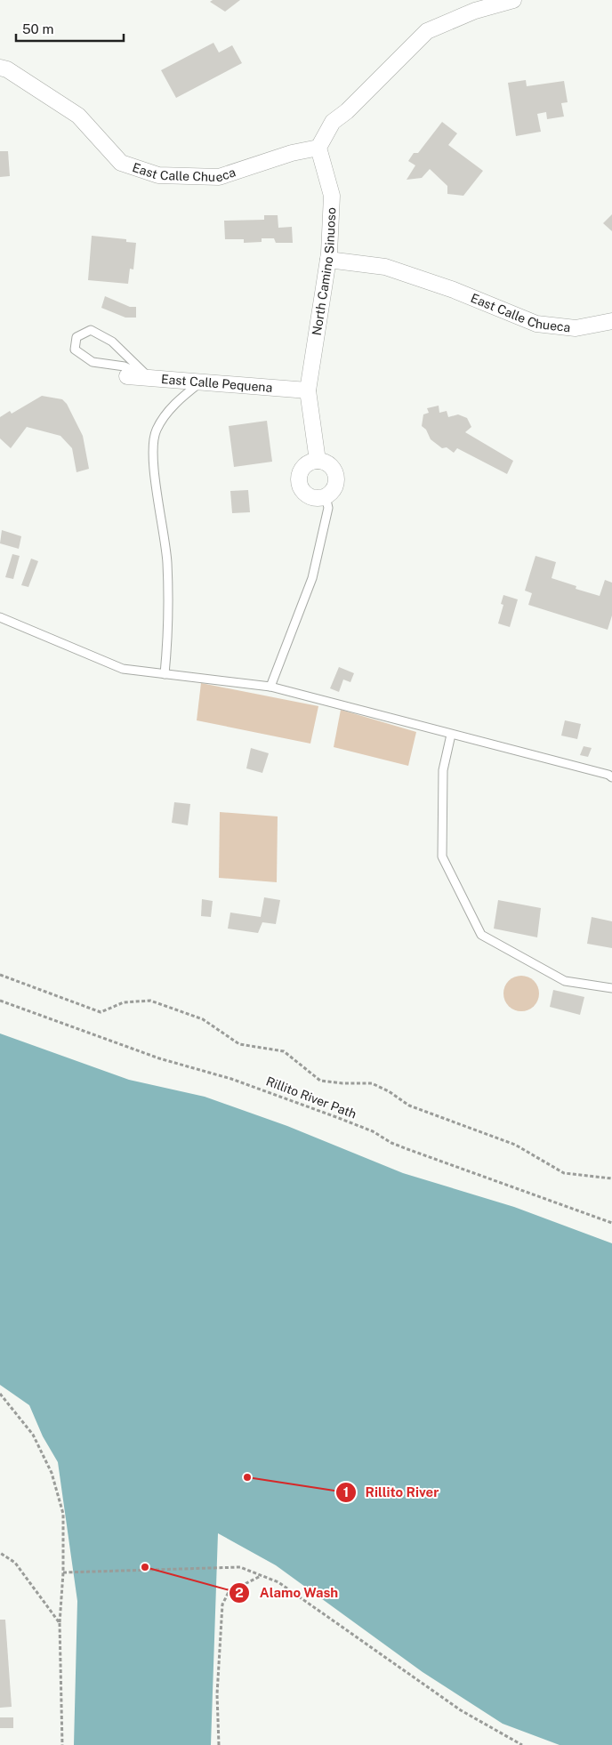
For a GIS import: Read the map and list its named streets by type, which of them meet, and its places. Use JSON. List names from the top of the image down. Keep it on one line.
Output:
{"streets":{"street":["East Calle Chueca","North Camino Sinuoso","East Calle Pequena"],"path":["Rillito River Path"]},"crossings":[["East Calle Chueca","North Camino Sinuoso"],["North Camino Sinuoso","East Calle Pequena"]],"places":["Rillito River","Alamo Wash"],"scale_bar":"50 m"}
